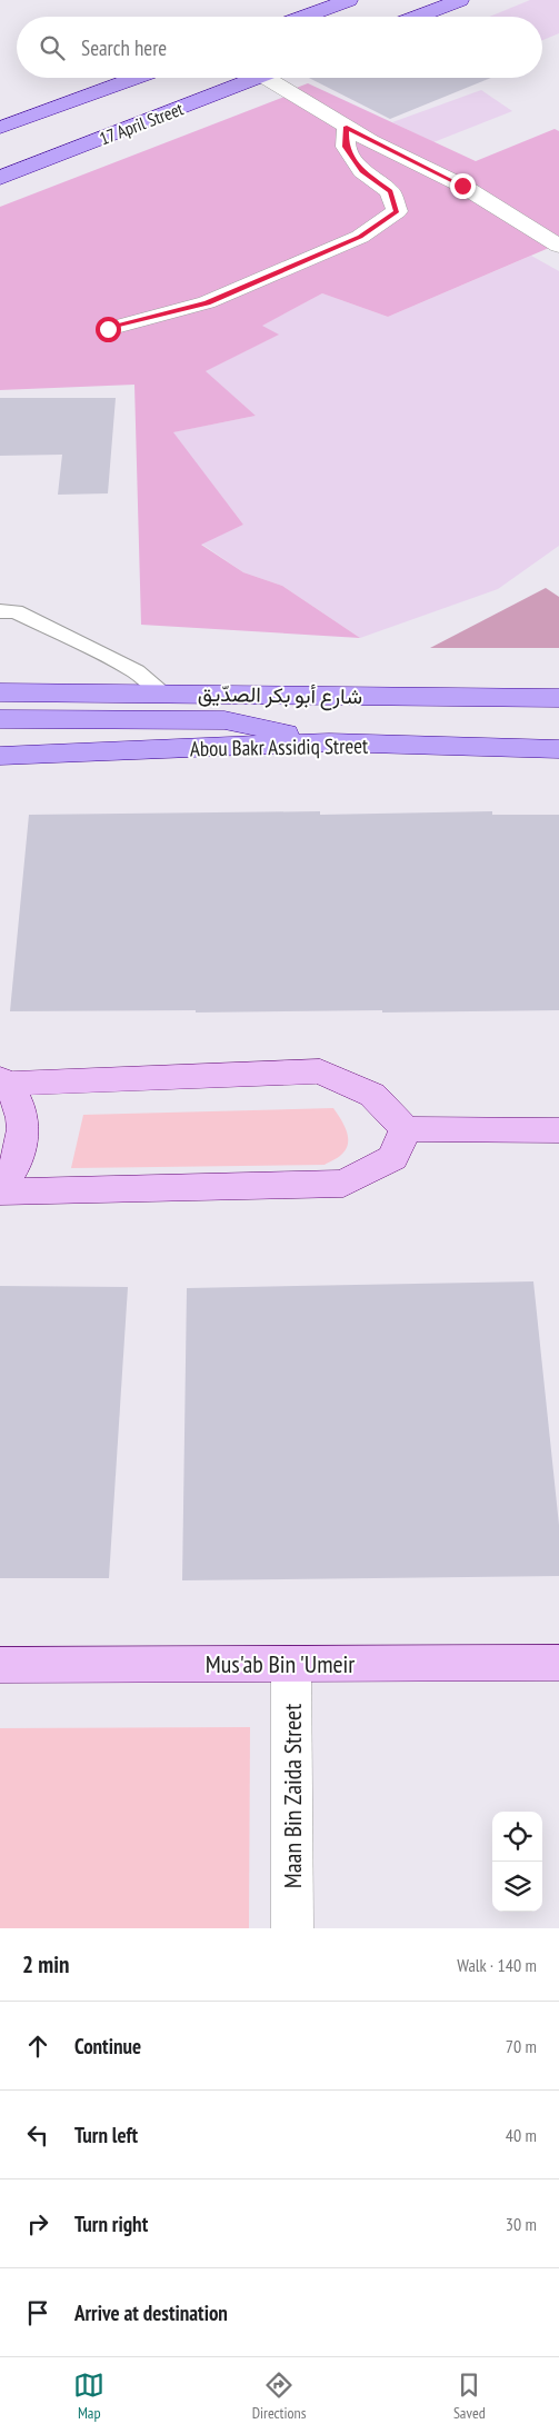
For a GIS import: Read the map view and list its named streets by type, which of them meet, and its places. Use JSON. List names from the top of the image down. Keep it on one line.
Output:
{"streets":{"main road":["17 April Street","شارع أبو بكر الصدّيق","Abou Bakr Assidiq Street"],"street":["Mus'ab Bin 'Umeir","Maan Bin Zaida Street"]},"crossings":[["Mus'ab Bin 'Umeir","Maan Bin Zaida Street"]],"page":{"search":"Search here","heading":["2 min","Walk · 140 m"],"list":[["Continue","70 m"],["Turn left","40 m"],["Turn right","30 m"],"Arrive at destination"],"nav":["Map","Directions","Saved"]}}
